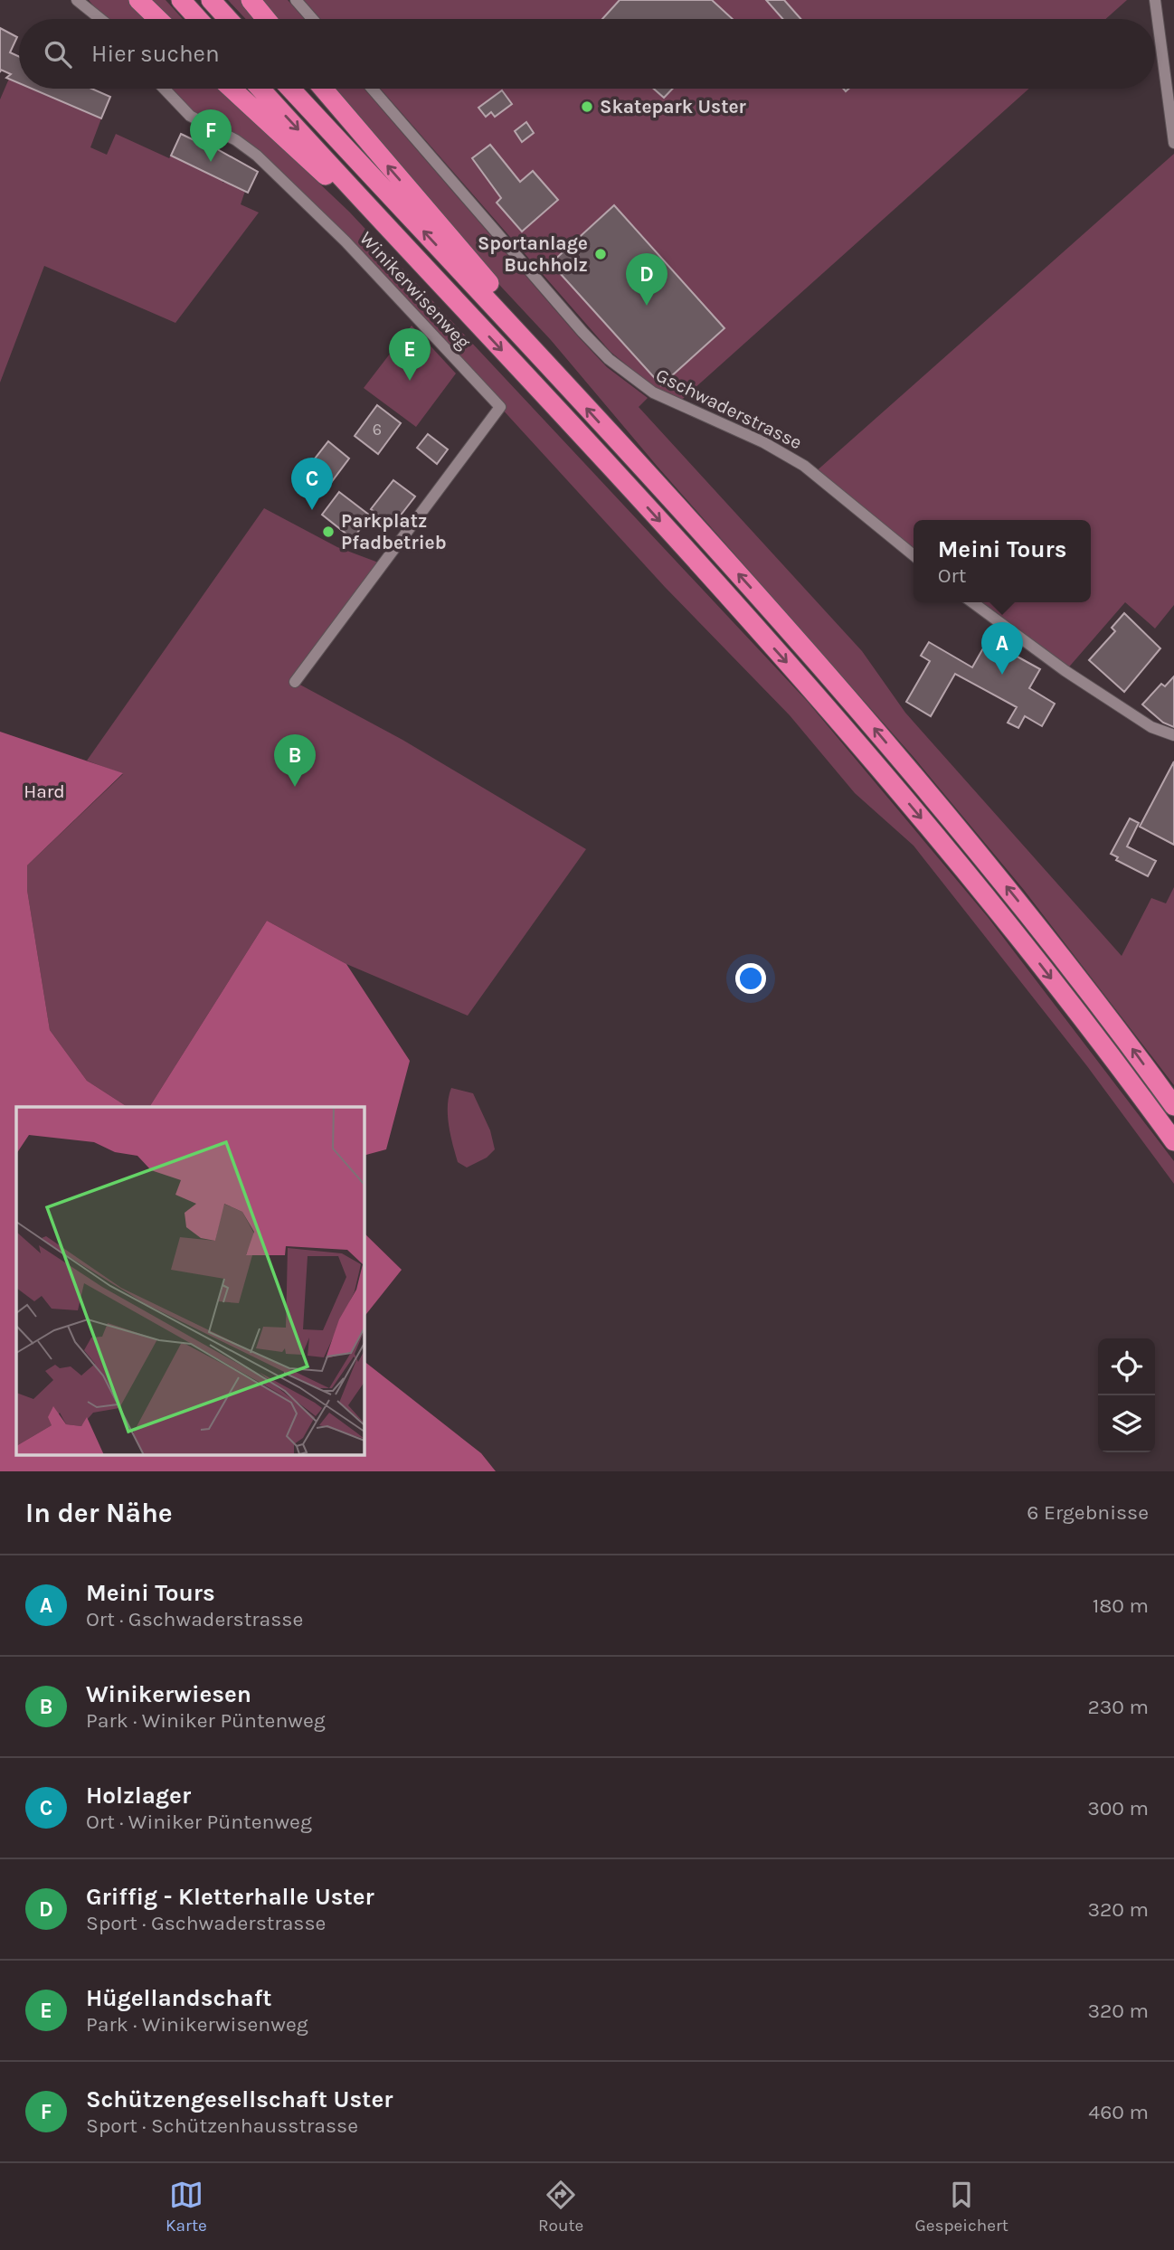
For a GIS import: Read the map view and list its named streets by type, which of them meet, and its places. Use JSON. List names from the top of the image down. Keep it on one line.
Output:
{"streets":{"street":["Winikerwisenweg","Gschwaderstrasse"]},"parks":["Hard"],"places":["Skatepark Uster","Sportanlage Buchholz","Parkplatz Pfadbetrieb"],"house_numbers":["6"],"page":{"search":"Hier suchen","pins":["F","D","E","C","A","B"],"popup":["Meini Tours","Ort"],"heading":["In der Nähe","6 Ergebnisse"],"list":[{"mark":"A","name":"Meini Tours","note":"Ort · Gschwaderstrasse","value":"180 m"},{"mark":"B","name":"Winikerwiesen","note":"Park · Winiker Püntenweg","value":"230 m"},{"mark":"C","name":"Holzlager","note":"Ort · Winiker Püntenweg","value":"300 m"},{"mark":"D","name":"Griffig - Kletterhalle Uster","note":"Sport · Gschwaderstrasse","value":"320 m"},{"mark":"E","name":"Hügellandschaft","note":"Park · Winikerwisenweg","value":"320 m"},{"mark":"F","name":"Schützengesellschaft Uster","note":"Sport · Schützenhausstrasse","value":"460 m"}],"nav":["Karte","Route","Gespeichert"]}}
